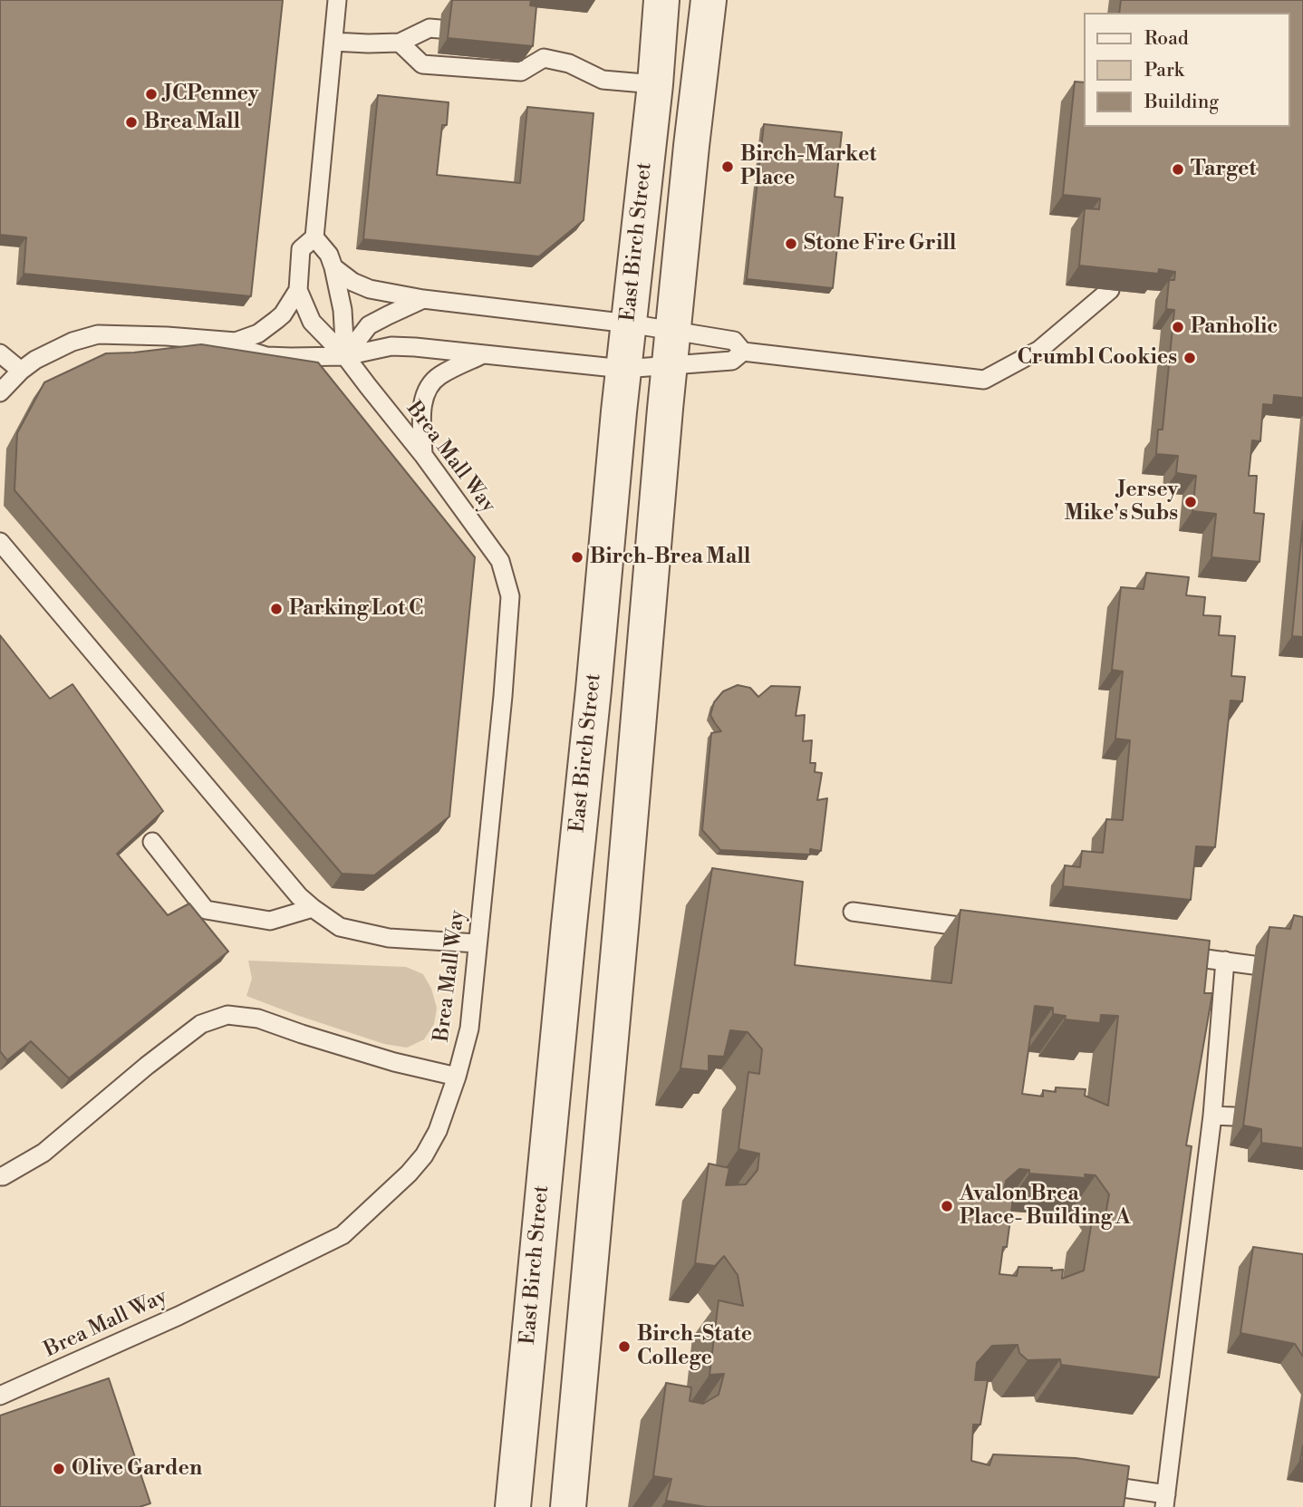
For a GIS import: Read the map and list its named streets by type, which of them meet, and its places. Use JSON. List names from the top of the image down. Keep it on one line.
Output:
{"streets":{"street":["East Birch Street"],"lane":["Brea Mall Way"]},"places":["JCPenney","Brea Mall","Birch-Market Place","Target","Stone Fire Grill","Panholic","Crumbl Cookies","Jersey Mike's Subs","Birch-Brea Mall","Parking Lot C","Avalon Brea Place- Building A","Birch-State College","Olive Garden"],"legend":["Road","Park","Building"]}
